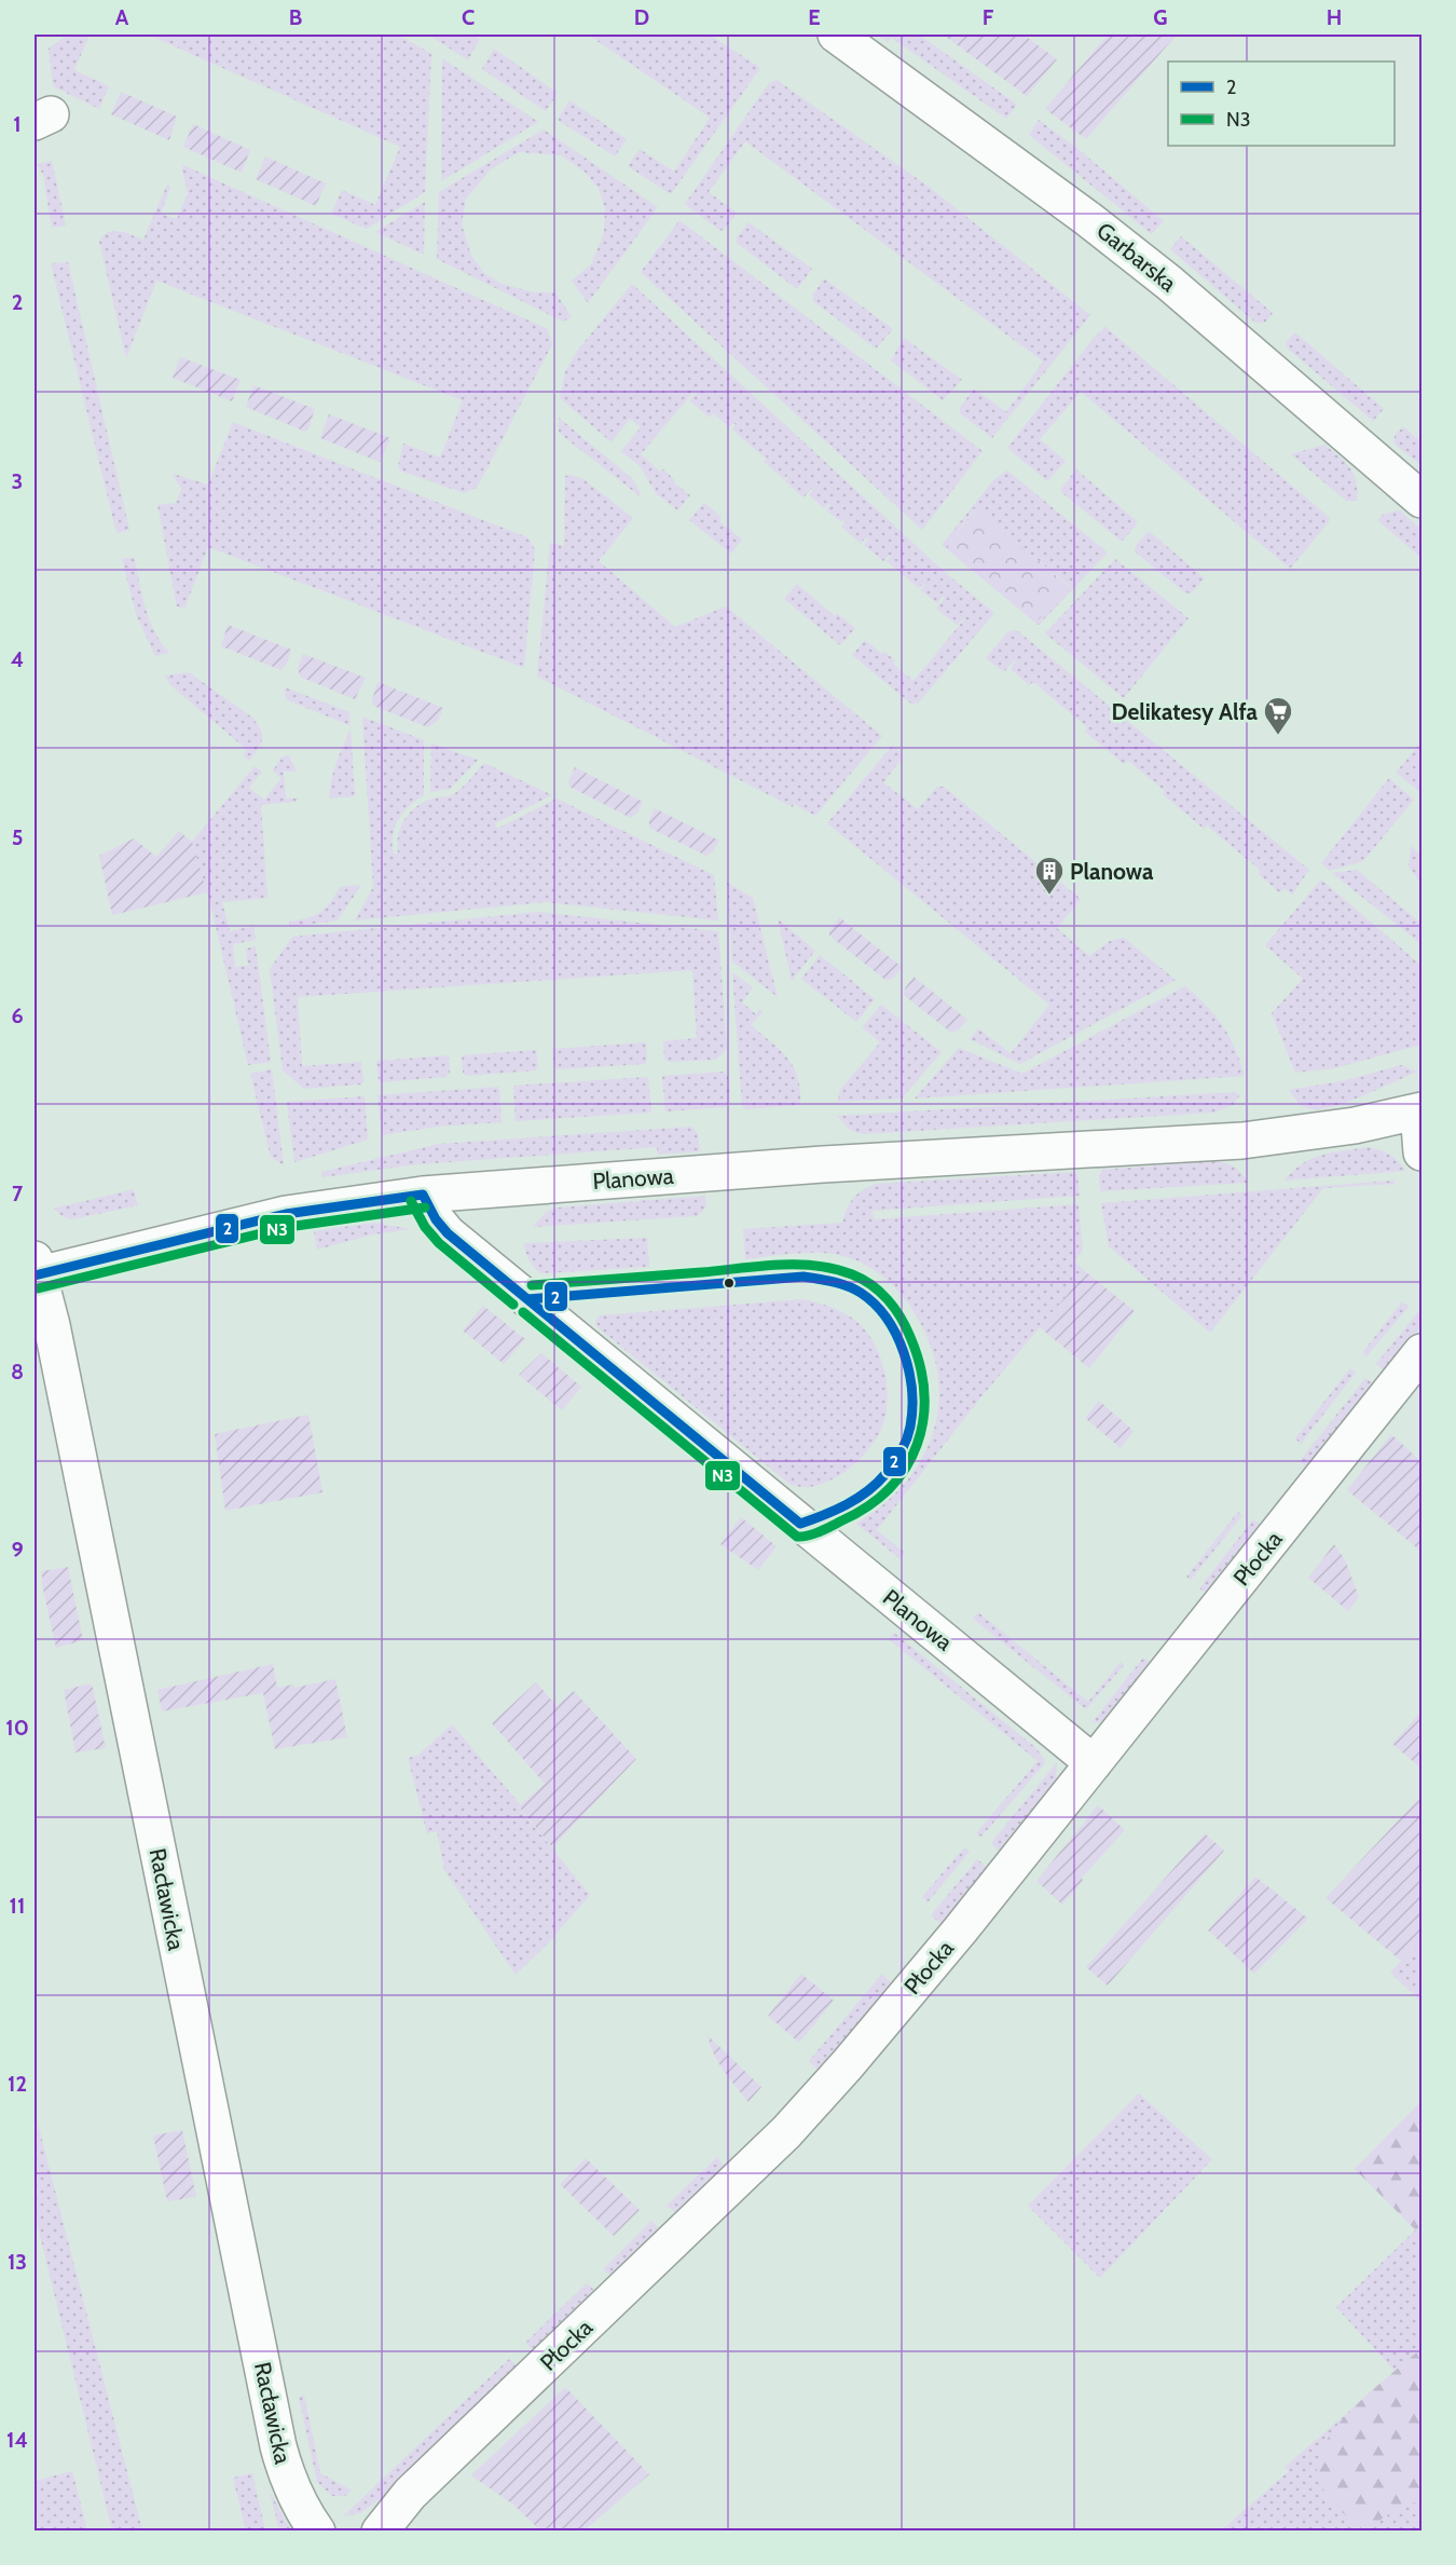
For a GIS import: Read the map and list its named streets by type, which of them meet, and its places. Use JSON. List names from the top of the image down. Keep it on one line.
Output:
{"streets":{"street":["Garbarska","Planowa","Płocka","Racławicka"]},"crossings":[["Planowa","Płocka"],["Planowa","Racławicka"]],"places":{"supermarket":["Delikatesy Alfa"],"building":["Planowa"]},"lines":["transit line 2","transit line N3"],"legend":["2","N3"],"grid":{"columns":["A","B","C","D","E","F","G","H"],"rows":["1","2","3","4","5","6","7","8","9","10","11","12","13","14"]}}
